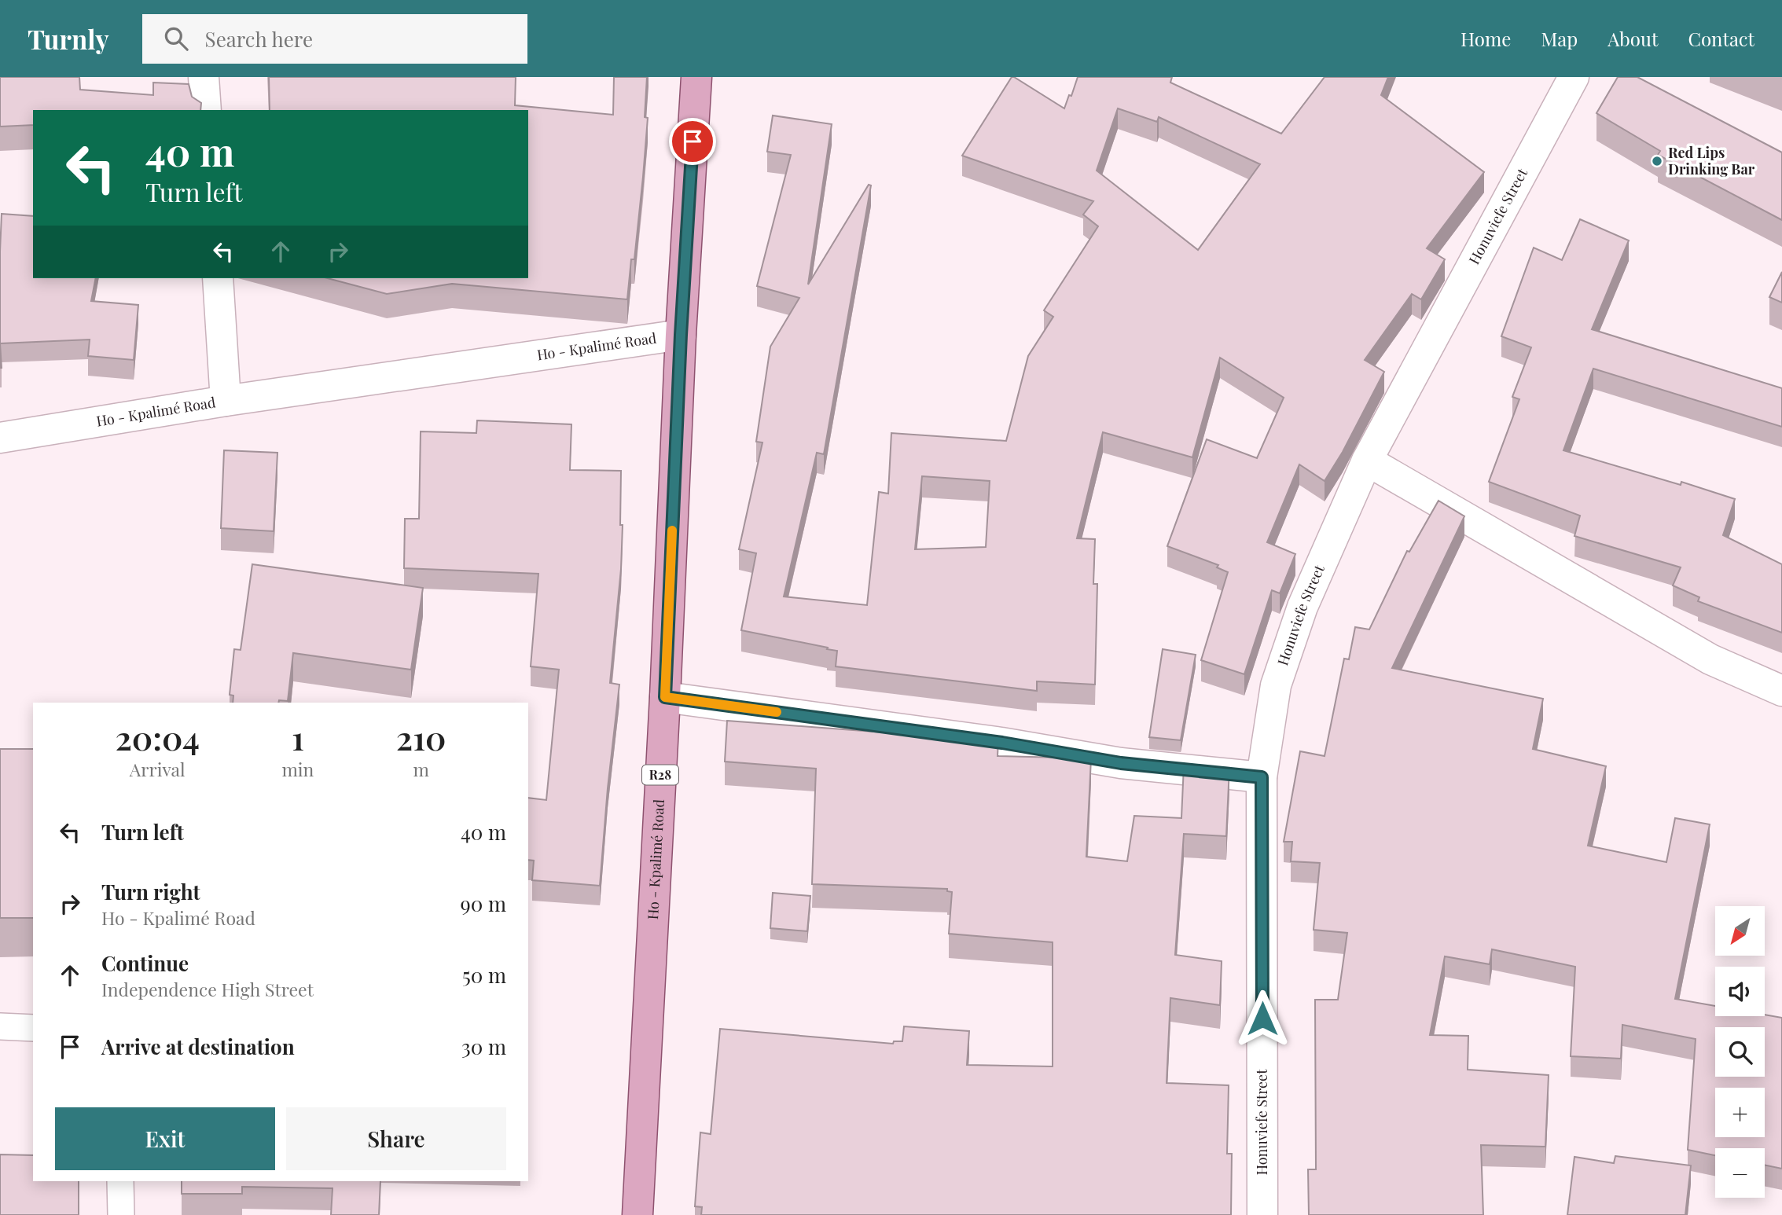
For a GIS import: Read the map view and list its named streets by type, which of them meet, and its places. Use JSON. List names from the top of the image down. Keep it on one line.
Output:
{"streets":{"main road":["Ho - Kpalimé Road","R28"],"street":["Honuviefe Street"]},"crossings":[["Ho - Kpalimé Road","R28"]],"places":["Red Lips Drinking Bar"],"north":"bottom left","page":{"header":"Turnly","search":"Search here","nav":["Home","Map","About","Contact"],"turn":["40 m","Turn left"],"eta":["20:04","Arrival","1","min","210","m"],"list":[{"name":"Turn left","value":"40 m"},{"name":"Turn right","note":"Ho - Kpalimé Road","value":"90 m"},{"name":"Continue","note":"Independence High Street","value":"50 m"},{"name":"Arrive at destination","value":"30 m"}],"map_buttons":["+","−"],"buttons":["Exit","Share"]}}
